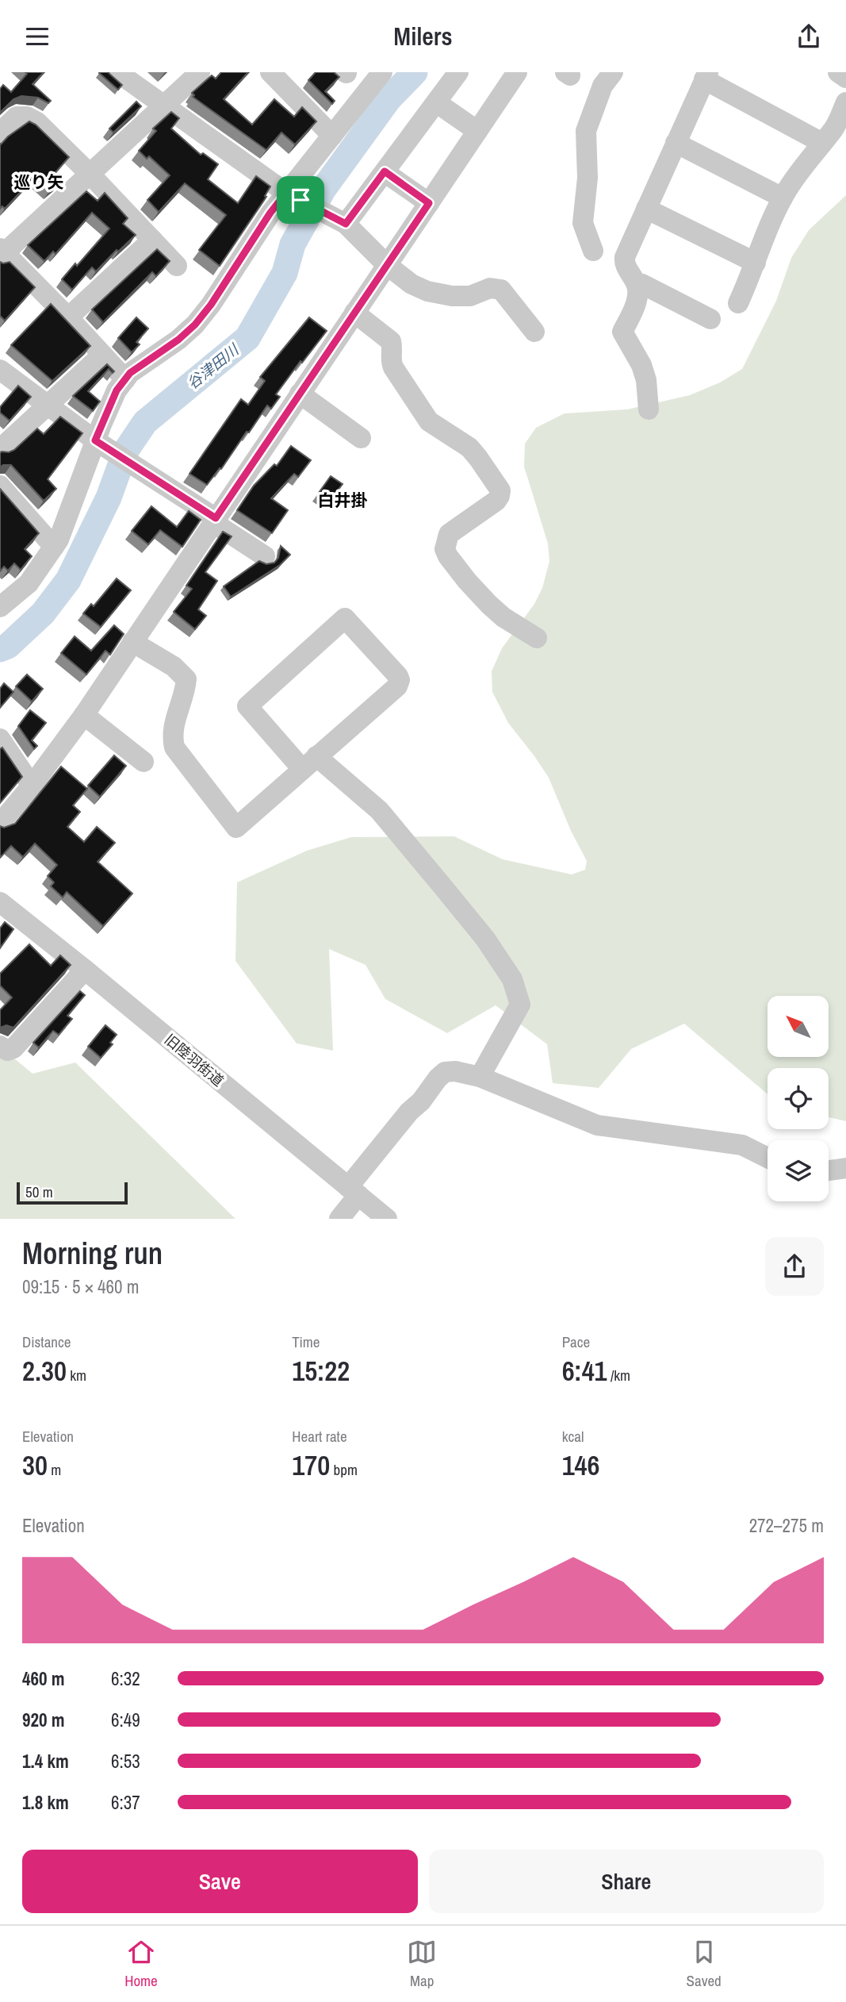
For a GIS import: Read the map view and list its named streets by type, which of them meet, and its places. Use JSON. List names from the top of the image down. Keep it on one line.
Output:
{"streets":{"street":["旧陸羽街道"]},"districts":["巡り矢","白井掛"],"water":["谷津田川"],"scale_bar":"50 m","north":"top left","page":{"header":"Milers","scale":"50 m","heading":["Morning run","09:15 · 5 × 460 m"],"stats":[["Distance","2.30 km"],["Time","15:22"],["Pace","6:41 /km"],["Elevation","30 m"],["Heart rate","170 bpm"],["kcal","146"]],"chart":["Elevation","272–275 m"],"list":[{"name":"460 m","note":"6:32"},{"name":"920 m","note":"6:49"},{"name":"1.4 km","note":"6:53"},{"name":"1.8 km","note":"6:37"}],"buttons":["Save","Share"],"tabs":["Home","Map","Saved"]}}
